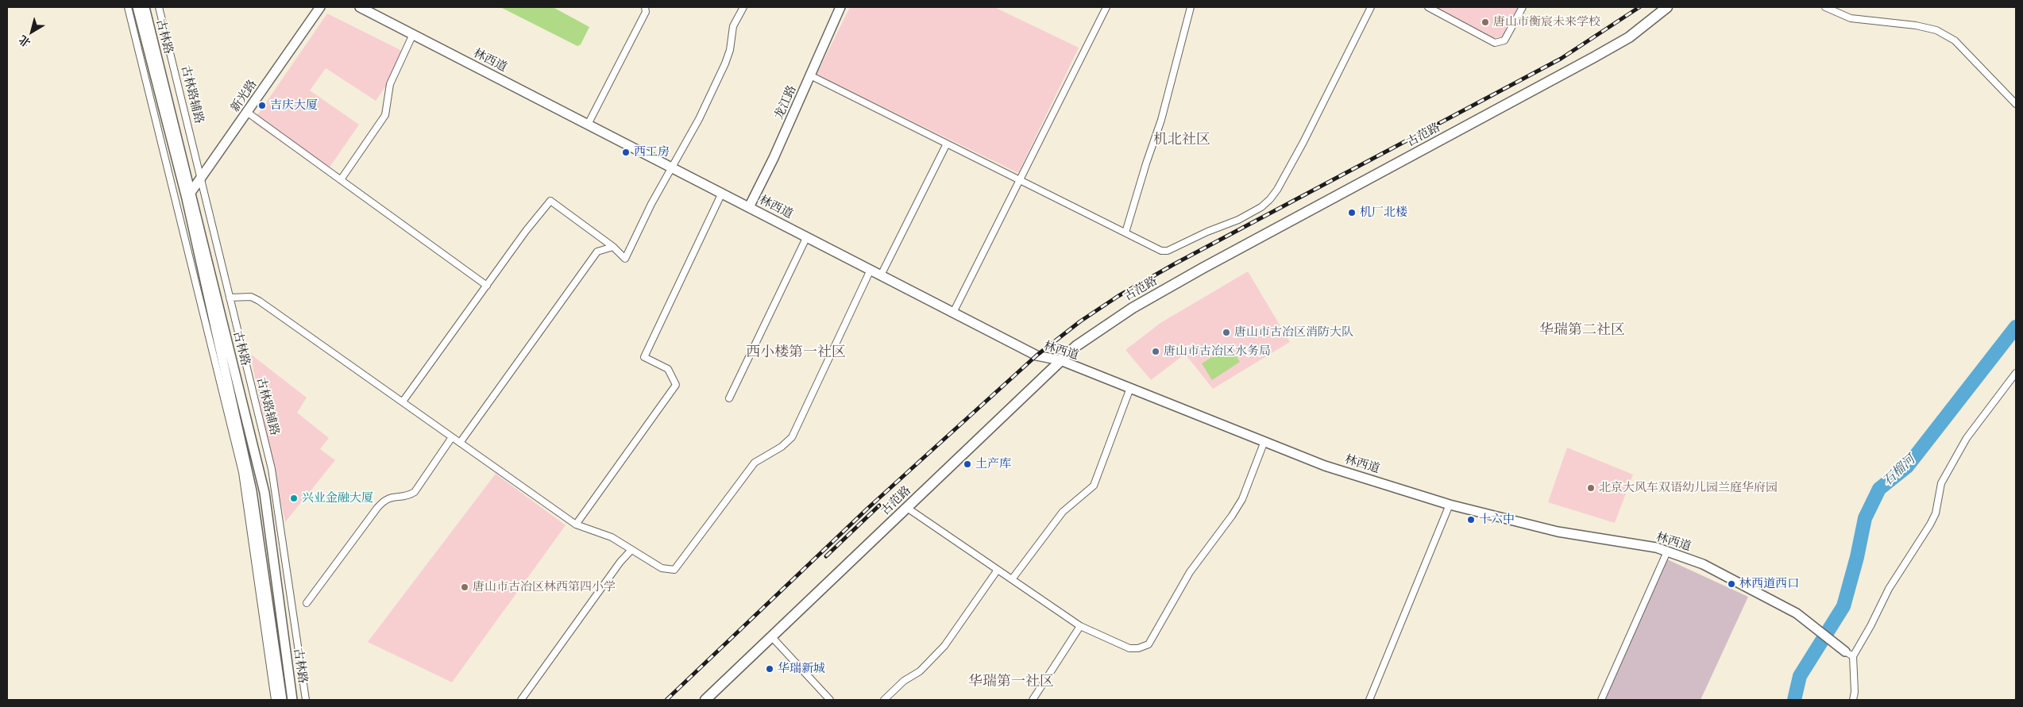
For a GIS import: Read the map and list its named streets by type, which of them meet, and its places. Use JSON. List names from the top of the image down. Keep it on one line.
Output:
{"streets":{"main road":["古林路","林西道","新光路","龙江路","古范路"],"street":["古林路辅路"]},"crossings":[["古林路","新光路"],["林西道","龙江路"],["林西道","古范路"],["古林路辅路","新光路"]],"districts":["机北社区","华瑞第二社区","西小楼第一社区","华瑞第一社区"],"water":["石榴河"],"places":["唐山市衡宸未来学校","吉庆大厦","西工房","机厂北楼","唐山市古冶区消防大队","唐山市古冶区水务局","土产库","北京大风车双语幼儿园兰庭华府园","兴业金融大厦","十六中","林西道西口","唐山市古冶区林西第四小学","华瑞新城"],"north":"bottom left"}
